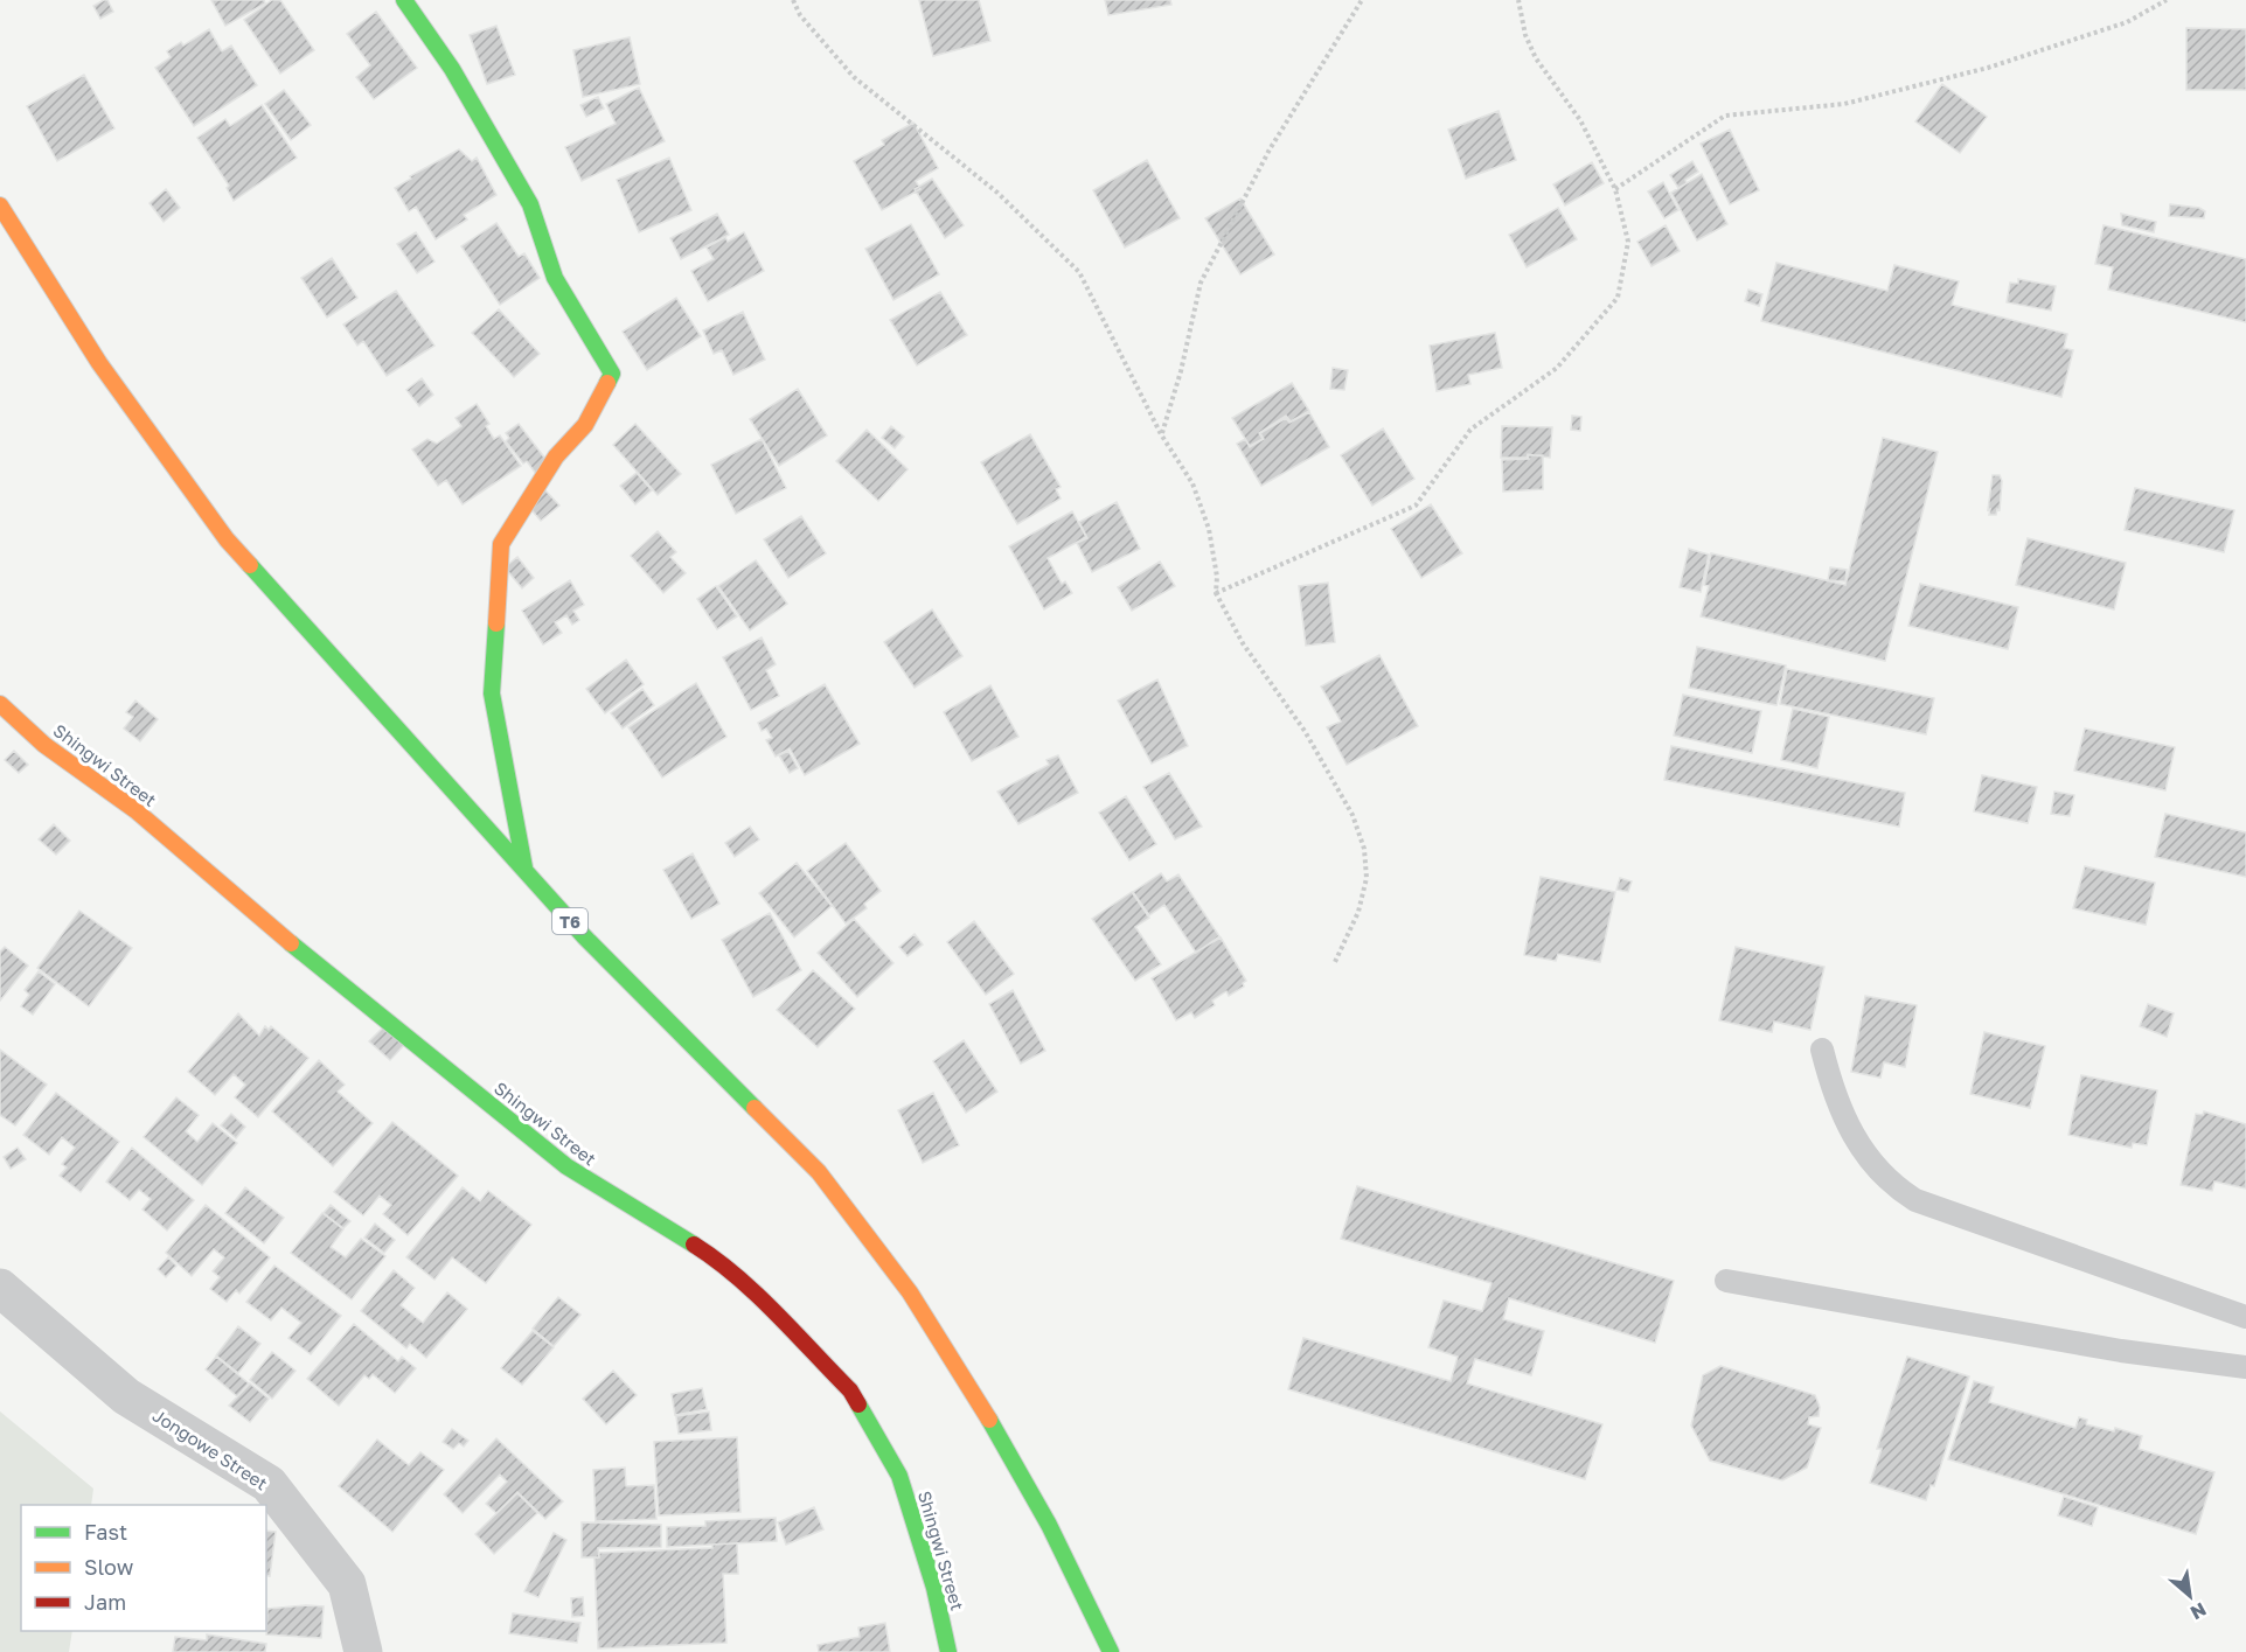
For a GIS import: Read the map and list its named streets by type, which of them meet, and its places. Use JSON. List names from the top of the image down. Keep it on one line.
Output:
{"streets":{"main road":["Shingwi Street","T6"],"street":["Jongowe Street"]},"legend":["Fast","Slow","Jam"],"north":"bottom right"}
